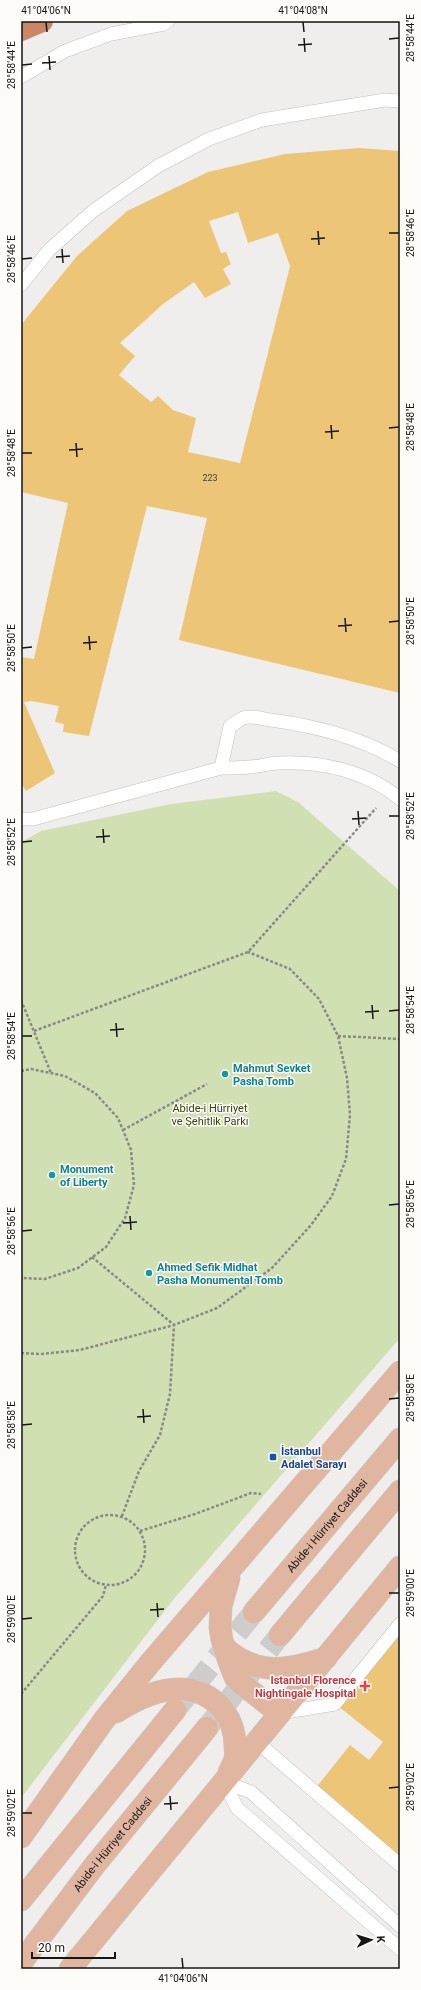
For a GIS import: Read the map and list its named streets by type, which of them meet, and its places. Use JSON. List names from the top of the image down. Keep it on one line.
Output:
{"streets":{"main road":["Abide-i Hürriyet Caddesi"]},"parks":["Abide-i Hürriyet ve Şehitlik Parkı"],"places":{"other":["Mahmut Sevket Pasha Tomb","Monument of Liberty","Ahmed Sefik Midhat Pasha Monumental Tomb"],"transit":["İstanbul Adalet Sarayı"],"health":["Istanbul Florence Nightingale Hospital"]},"house_numbers":["223"],"scale_bar":"20 m","north":"right","coordinates":["41°04'06\"N","41°04'08\"N","28°58'44\"E","28°58'46\"E","28°58'48\"E","28°58'50\"E","28°58'52\"E","28°58'54\"E","28°58'56\"E","28°58'58\"E","28°59'00\"E","28°59'02\"E"]}
